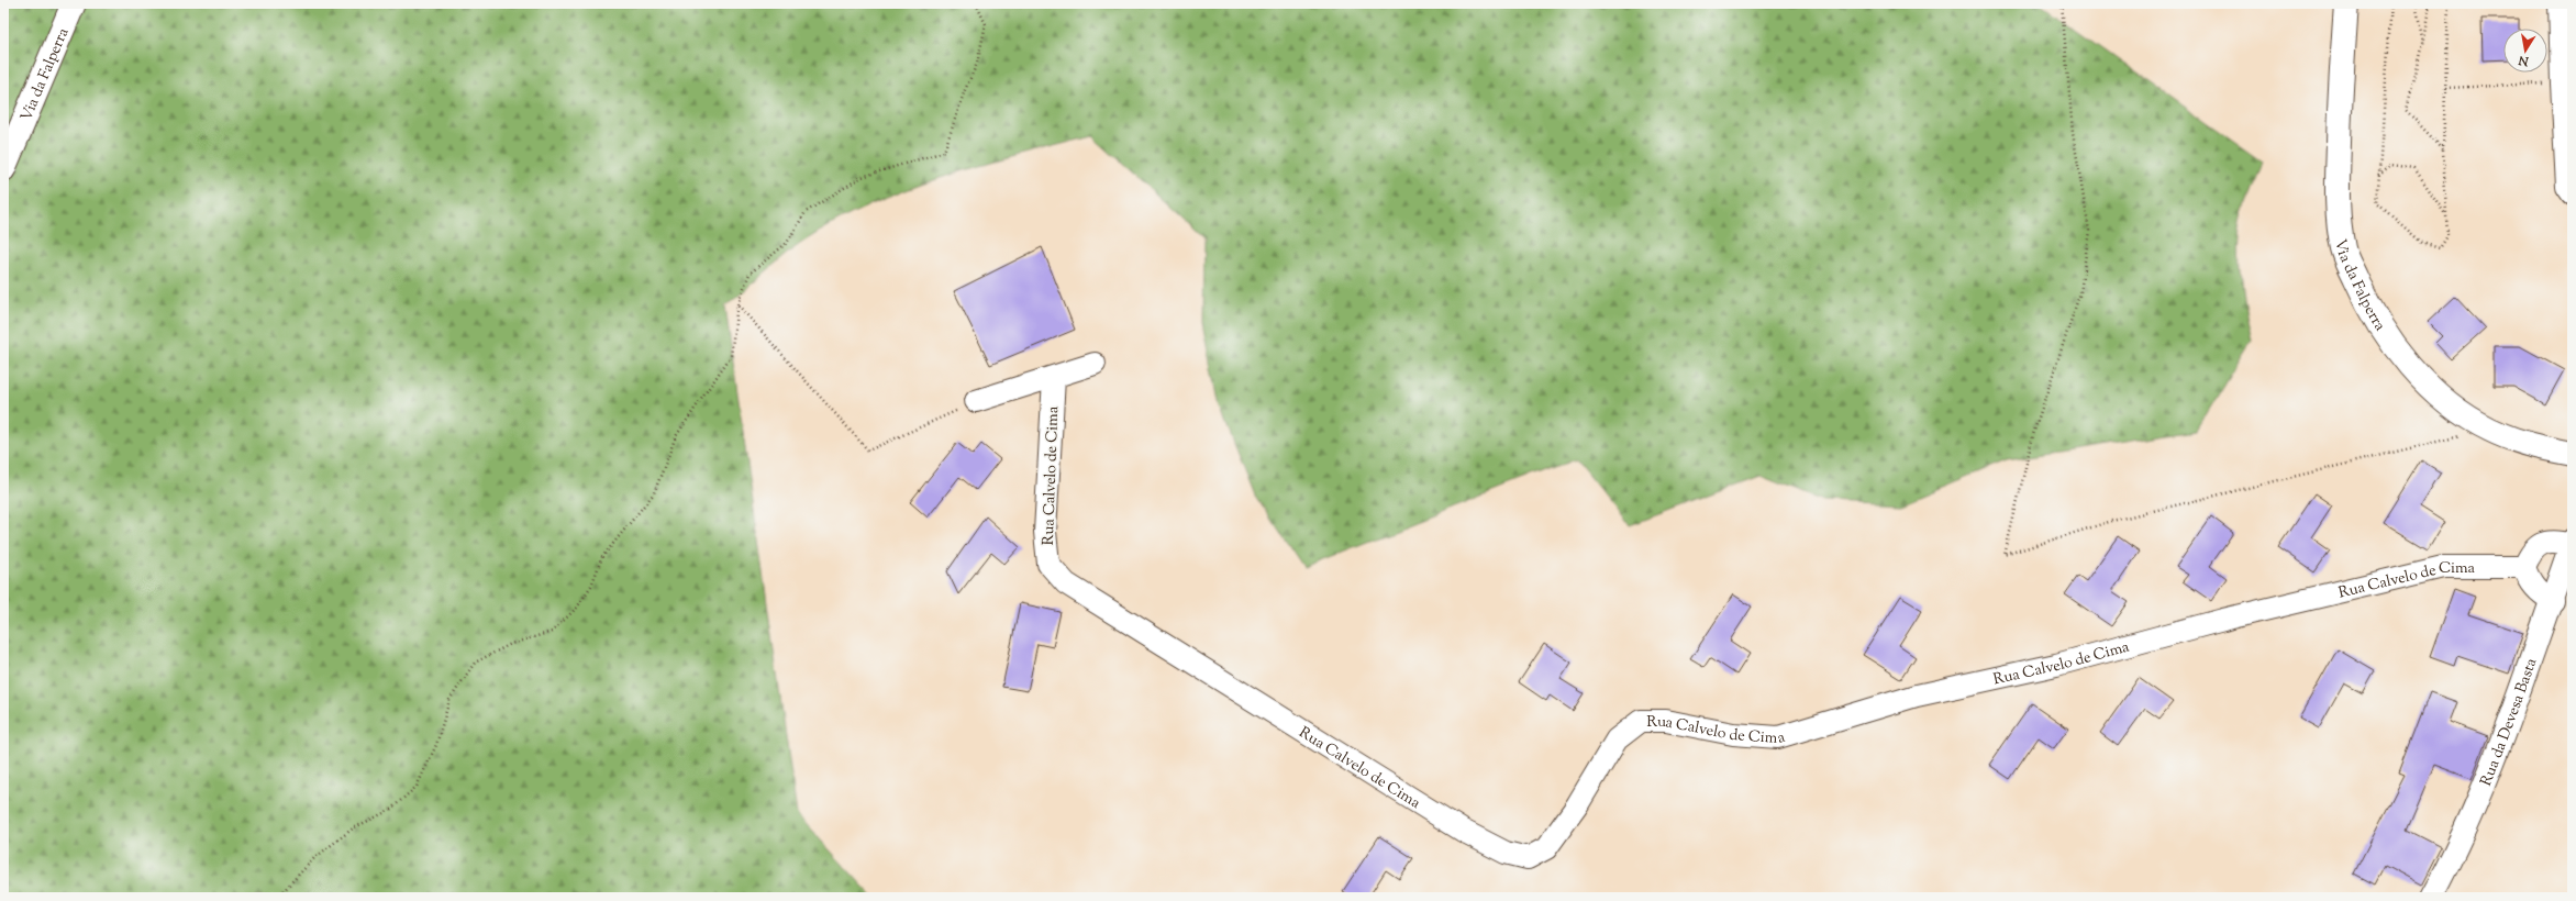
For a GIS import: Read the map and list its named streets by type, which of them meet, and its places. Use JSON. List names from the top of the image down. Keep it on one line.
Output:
{"streets":{"main road":["Via da Falperra"],"street":["Rua Calvelo de Cima","Rua da Devesa Basta"]},"north":"bottom"}
